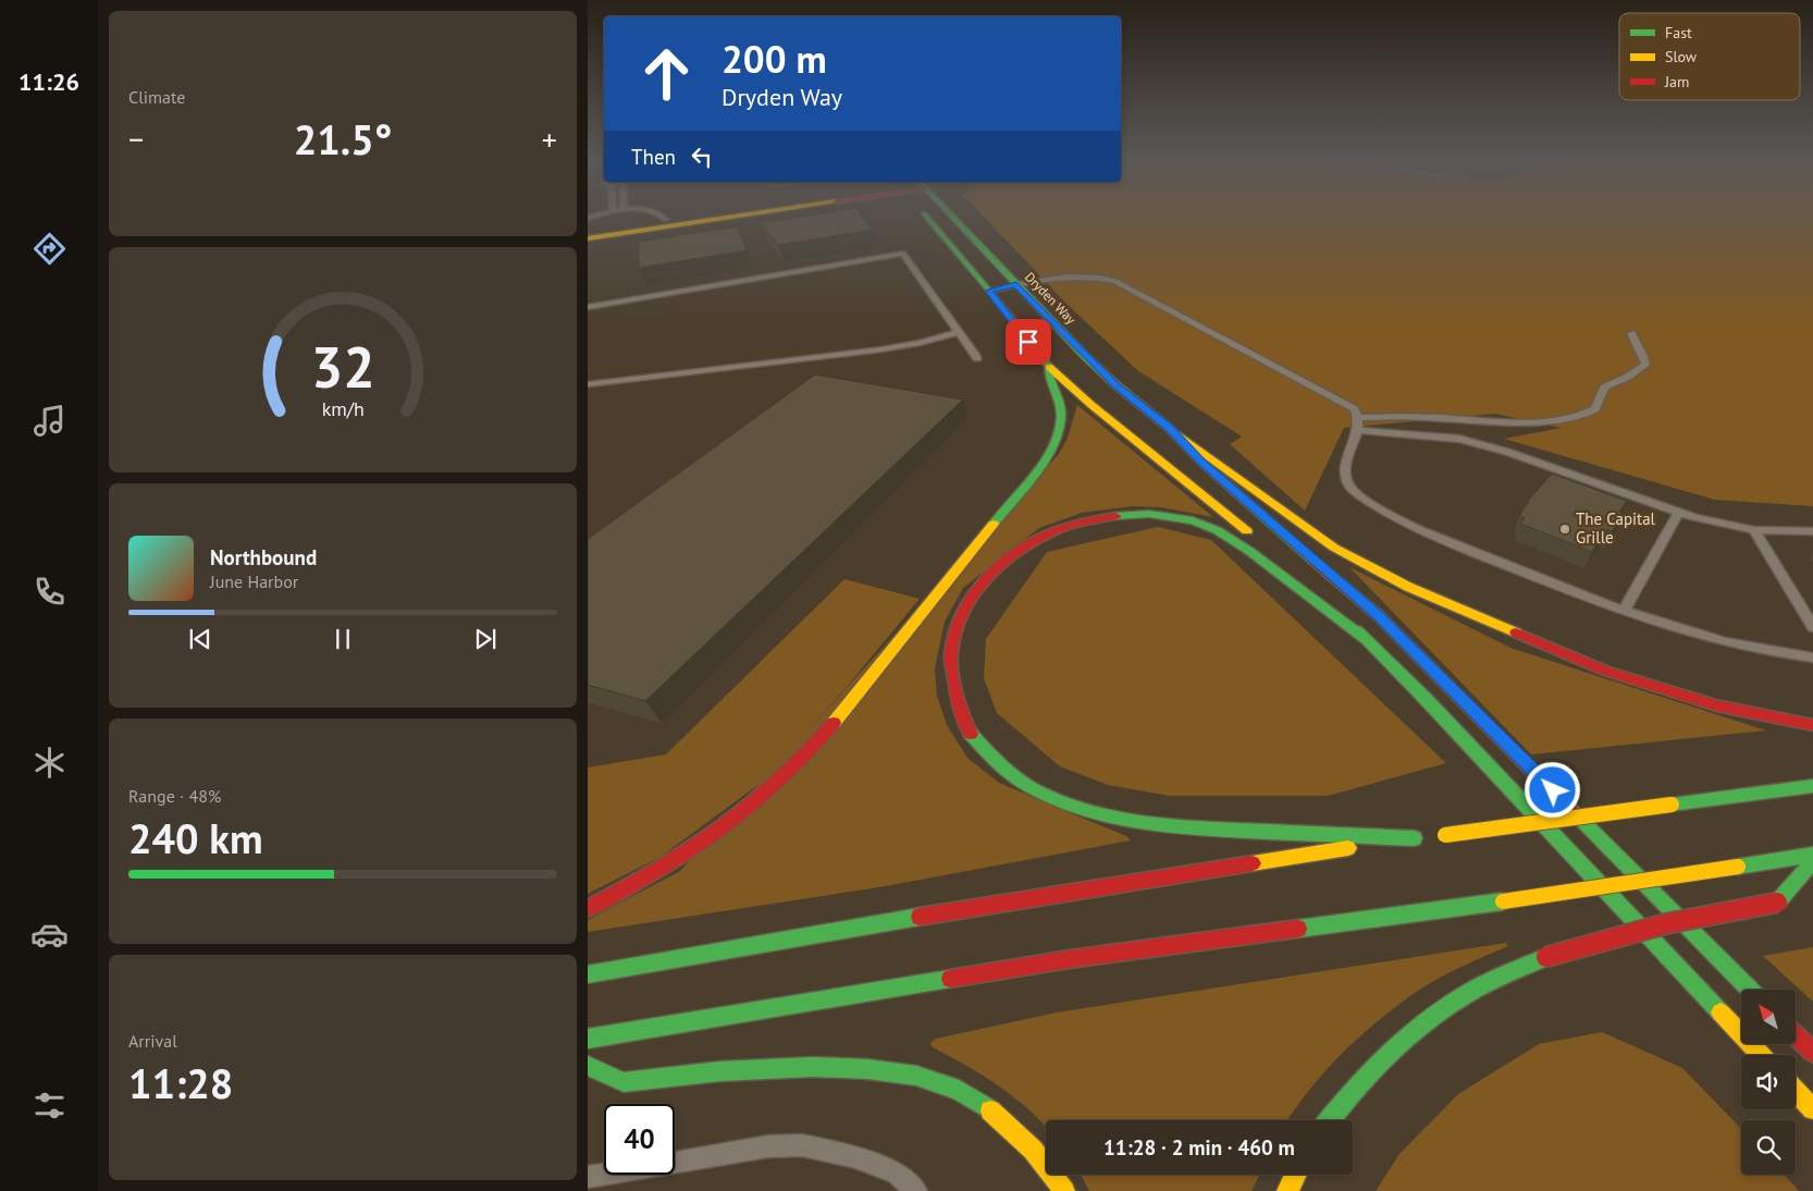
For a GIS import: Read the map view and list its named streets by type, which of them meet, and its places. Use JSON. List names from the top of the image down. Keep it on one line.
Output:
{"streets":{"main road":["Dryden Way"]},"places":["The Capital Grille"],"legend":["Fast","Slow","Jam"],"north":"top left","page":{"tabs":"11:26","tile":["Climate",["Range · 48%","240 km"],["Arrival","11:28"]],"turn":["200 m","Dryden Way"],"heat":["−","21.5°","+"],"then":"Then","song":["Northbound","June Harbor"],"limit":"40","trip":"11:28 · 2 min · 460 m","gauge":["32","km/h"]}}
